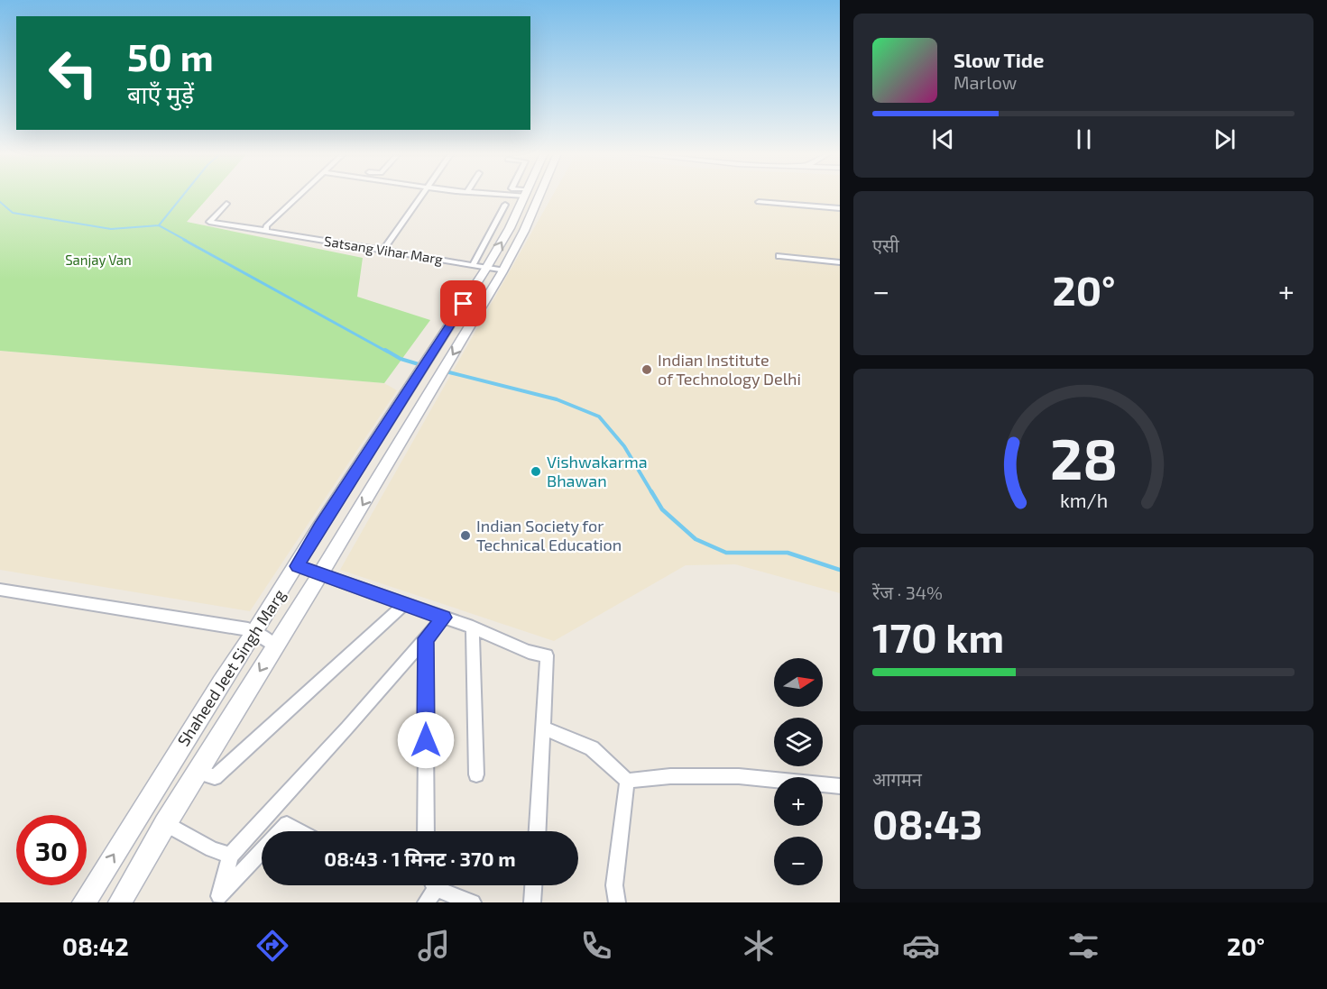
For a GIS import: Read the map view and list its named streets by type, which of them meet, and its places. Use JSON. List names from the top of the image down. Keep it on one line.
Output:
{"streets":{"main road":["Shaheed Jeet Singh Marg"],"street":["Satsang Vihar Marg"]},"crossings":[["Satsang Vihar Marg","Shaheed Jeet Singh Marg"]],"parks":["Sanjay Van"],"places":["Indian Institute of Technology Delhi","Vishwakarma Bhawan","Indian Society for Technical Education"],"north":"right","page":{"turn":["50 m","बाएँ मुड़ें"],"song":["Slow Tide","Marlow"],"tile":["एसी",["रेंज · 34%","170 km"],["आगमन","08:43"]],"heat":["−","20°","+"],"map_buttons":["+","−"],"limit":"30","trip":"08:43 · 1 मिनट · 370 m","tabs":["08:42","20°"],"gauge":["28","km/h"]}}
